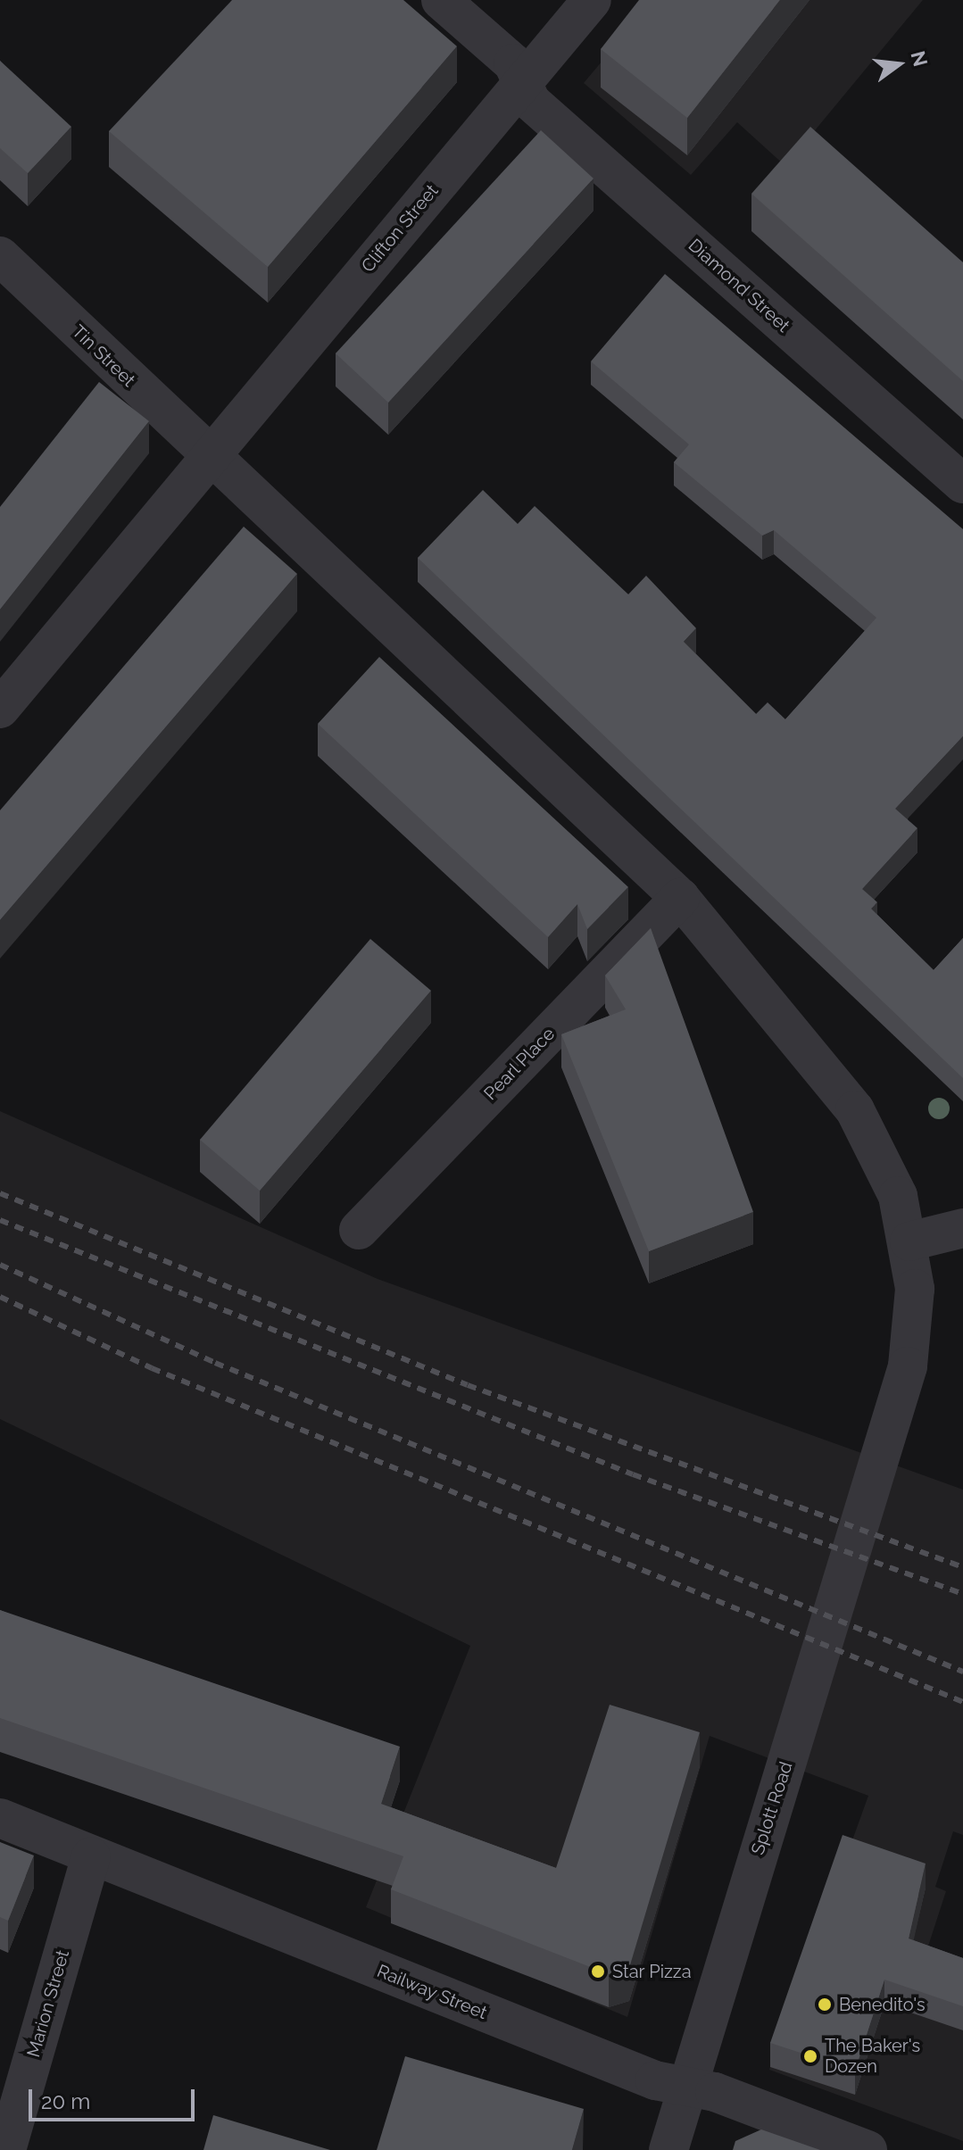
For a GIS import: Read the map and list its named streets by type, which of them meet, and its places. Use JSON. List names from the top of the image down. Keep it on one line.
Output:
{"streets":{"street":["Clifton Street","Diamond Street","Tin Street","Pearl Place","Splott Road","Railway Street","Marion Street"]},"crossings":[["Clifton Street","Diamond Street"],["Clifton Street","Tin Street"],["Tin Street","Pearl Place"],["Tin Street","Splott Road"],["Pearl Place","Splott Road"],["Splott Road","Railway Street"],["Railway Street","Marion Street"]],"places":["Star Pizza","Benedito's","The Baker's Dozen"],"scale_bar":"20 m","north":"right"}
